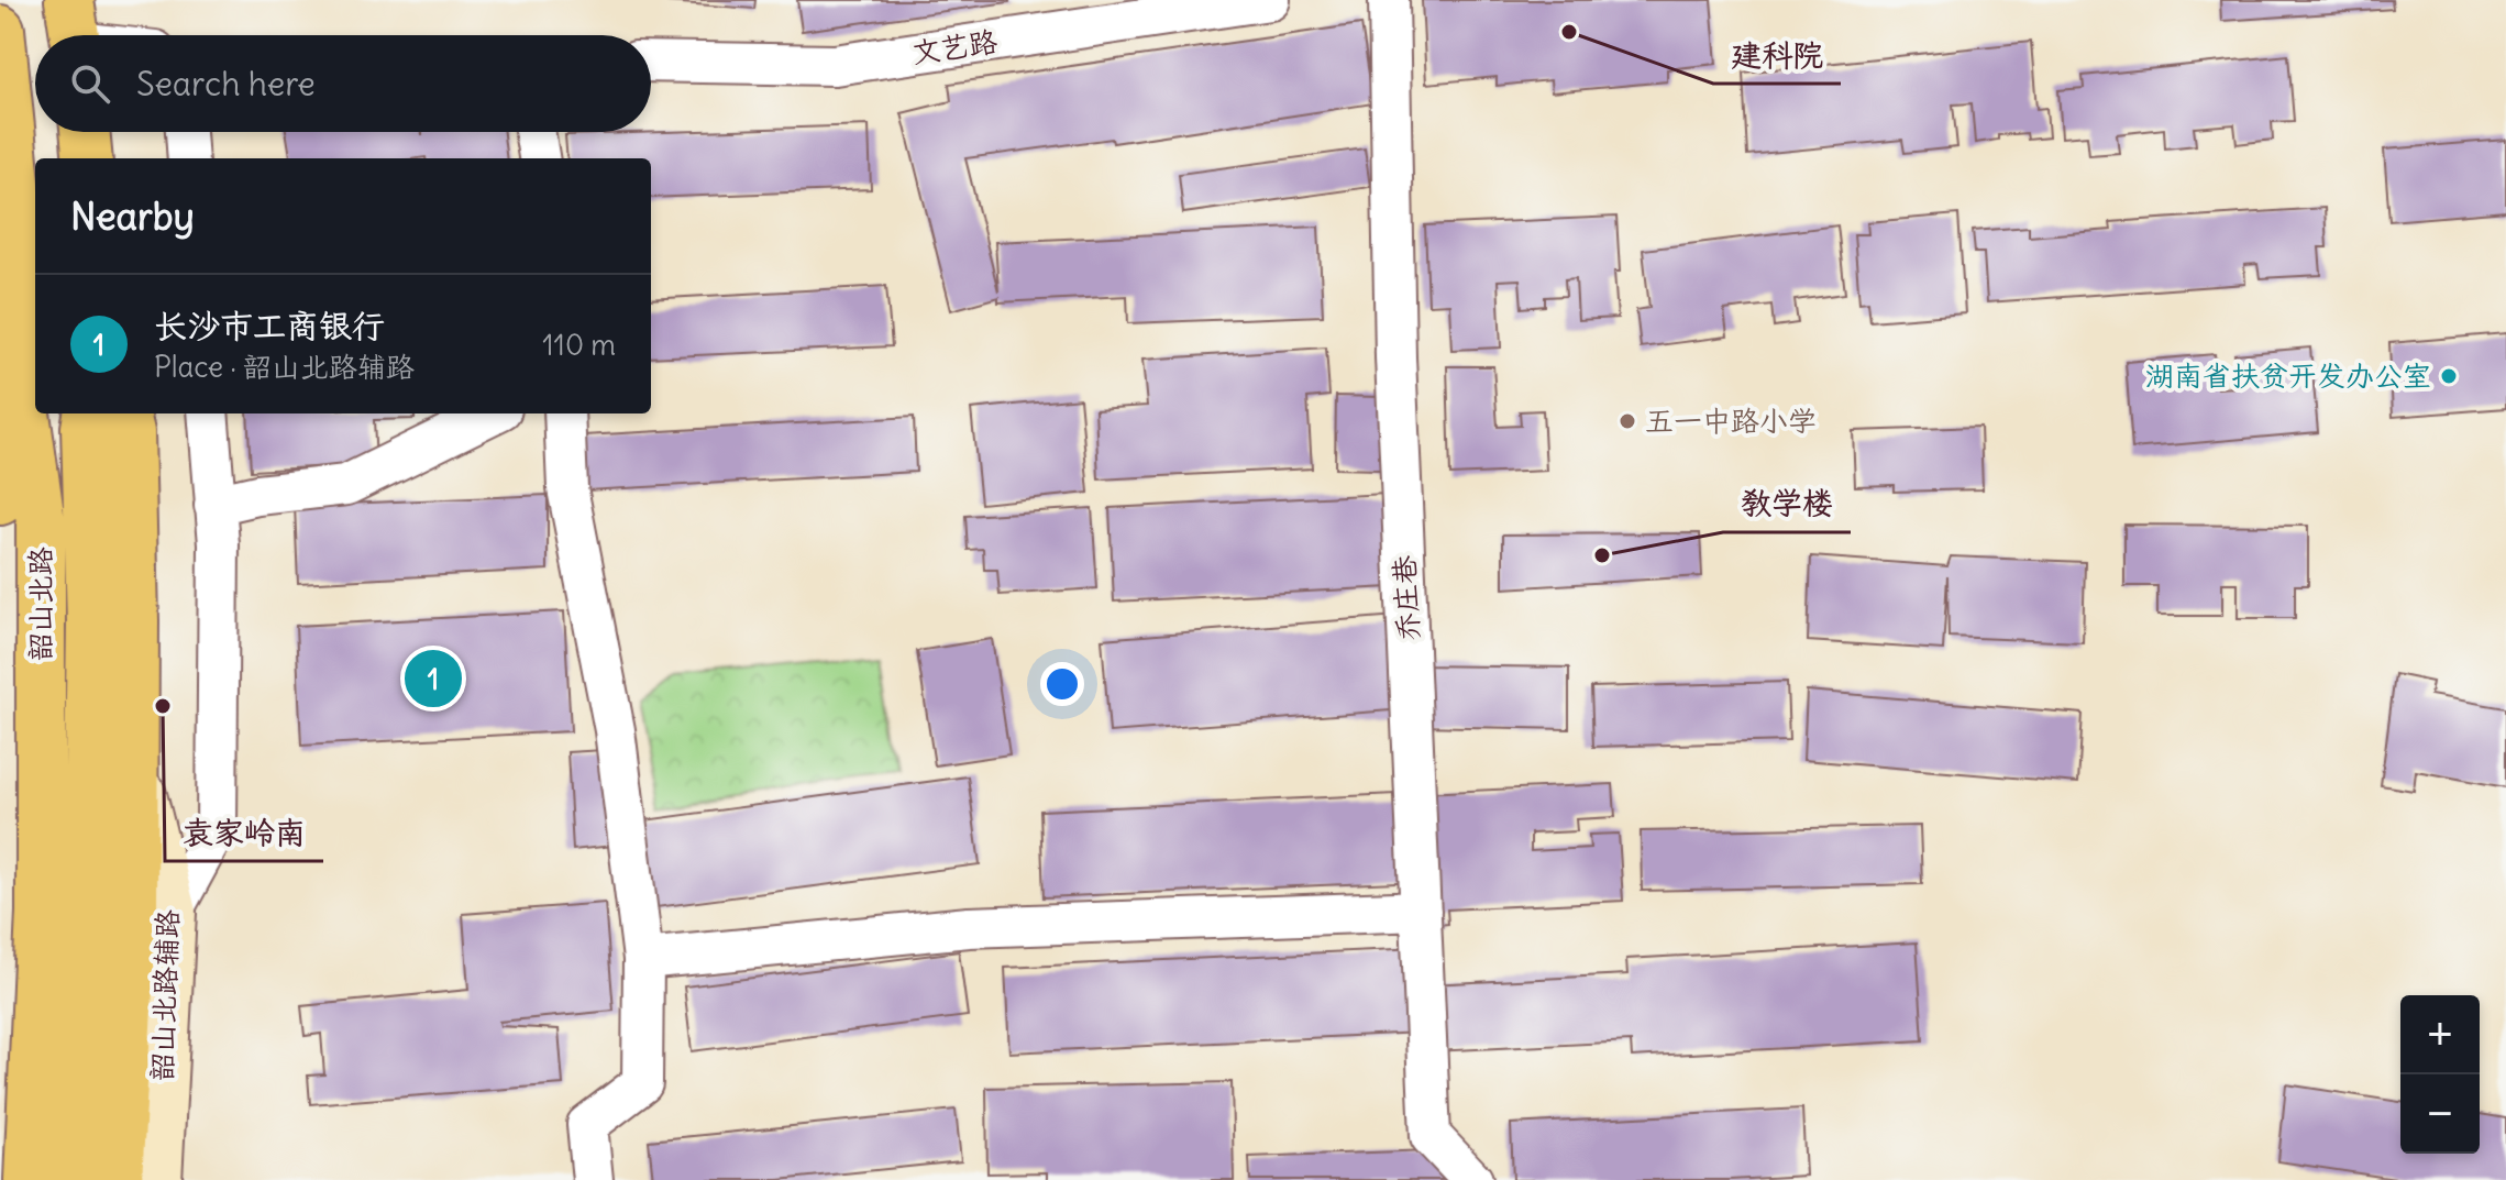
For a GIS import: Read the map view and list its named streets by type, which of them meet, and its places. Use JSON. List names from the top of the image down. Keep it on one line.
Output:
{"streets":{"main road":["韶山北路"],"street":["文艺路","乔庄巷","韶山北路辅路"]},"places":["建科院","湖南省扶贫开发办公室","五一中路小学","教学楼","袁家岭南"],"page":{"search":"Search here","heading":"Nearby","list":[{"mark":"1","name":"长沙市工商银行","note":"Place · 韶山北路辅路","value":"110 m"}],"pins":"1","map_buttons":["+","−"]}}
